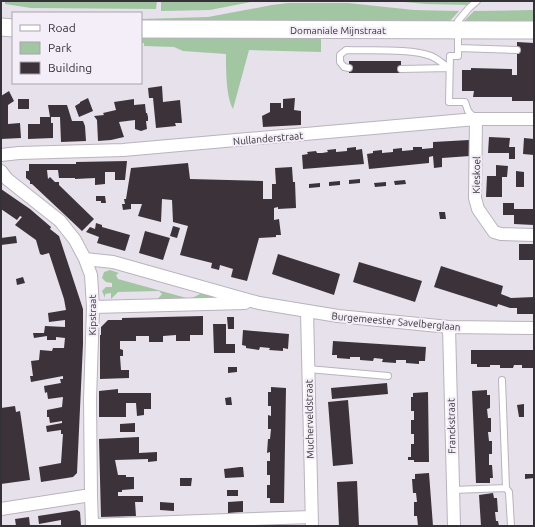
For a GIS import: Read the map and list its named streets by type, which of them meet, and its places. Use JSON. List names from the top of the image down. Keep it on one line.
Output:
{"streets":{"main road":["Domaniale Mijnstraat"],"street":["Nullanderstraat","Kieskoel","Kipstraat","Burgemeester Savelberglaan","Mucherveldstraat","Franckstraat"]},"crossings":[["Nullanderstraat","Kieskoel"],["Kipstraat","Burgemeester Savelberglaan"],["Burgemeester Savelberglaan","Mucherveldstraat"],["Burgemeester Savelberglaan","Franckstraat"]],"legend":["Road","Park","Building"]}
